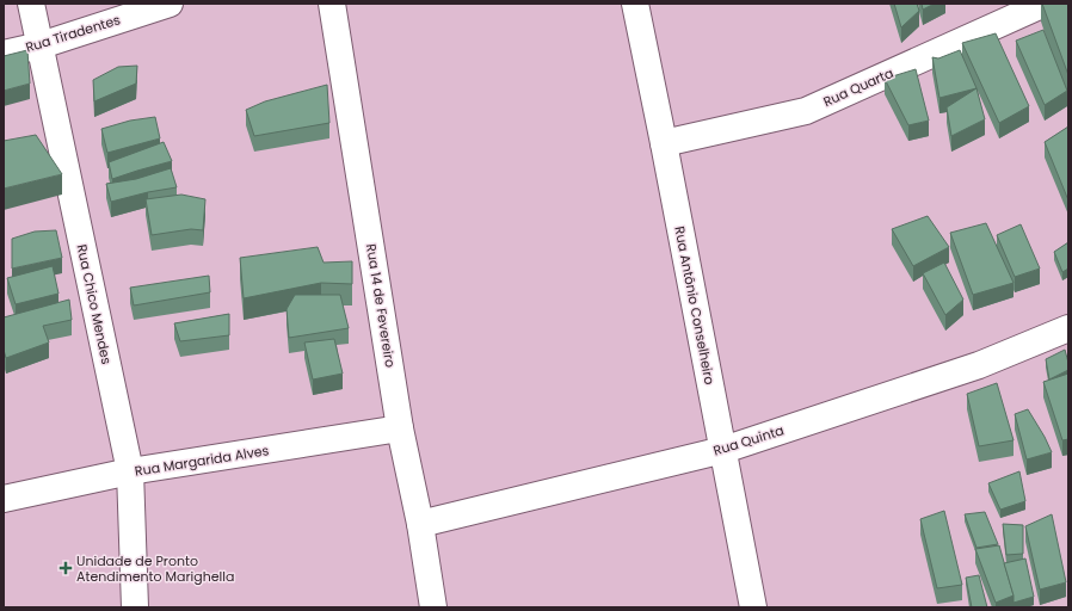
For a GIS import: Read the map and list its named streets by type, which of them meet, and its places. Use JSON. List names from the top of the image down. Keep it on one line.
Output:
{"streets":{"street":["Rua Tiradentes","Rua Quarta","Rua Chico Mendes","Rua 14 de Fevereiro","Rua Antônio Conselheiro","Rua Quinta","Rua Margarida Alves"]},"crossings":[["Rua Tiradentes","Rua Chico Mendes"],["Rua Quarta","Rua Antônio Conselheiro"],["Rua Chico Mendes","Rua Margarida Alves"],["Rua 14 de Fevereiro","Rua Quinta"],["Rua 14 de Fevereiro","Rua Margarida Alves"],["Rua Antônio Conselheiro","Rua Quinta"]],"places":{"health":["Unidade de Pronto Atendimento Marighella"]}}
